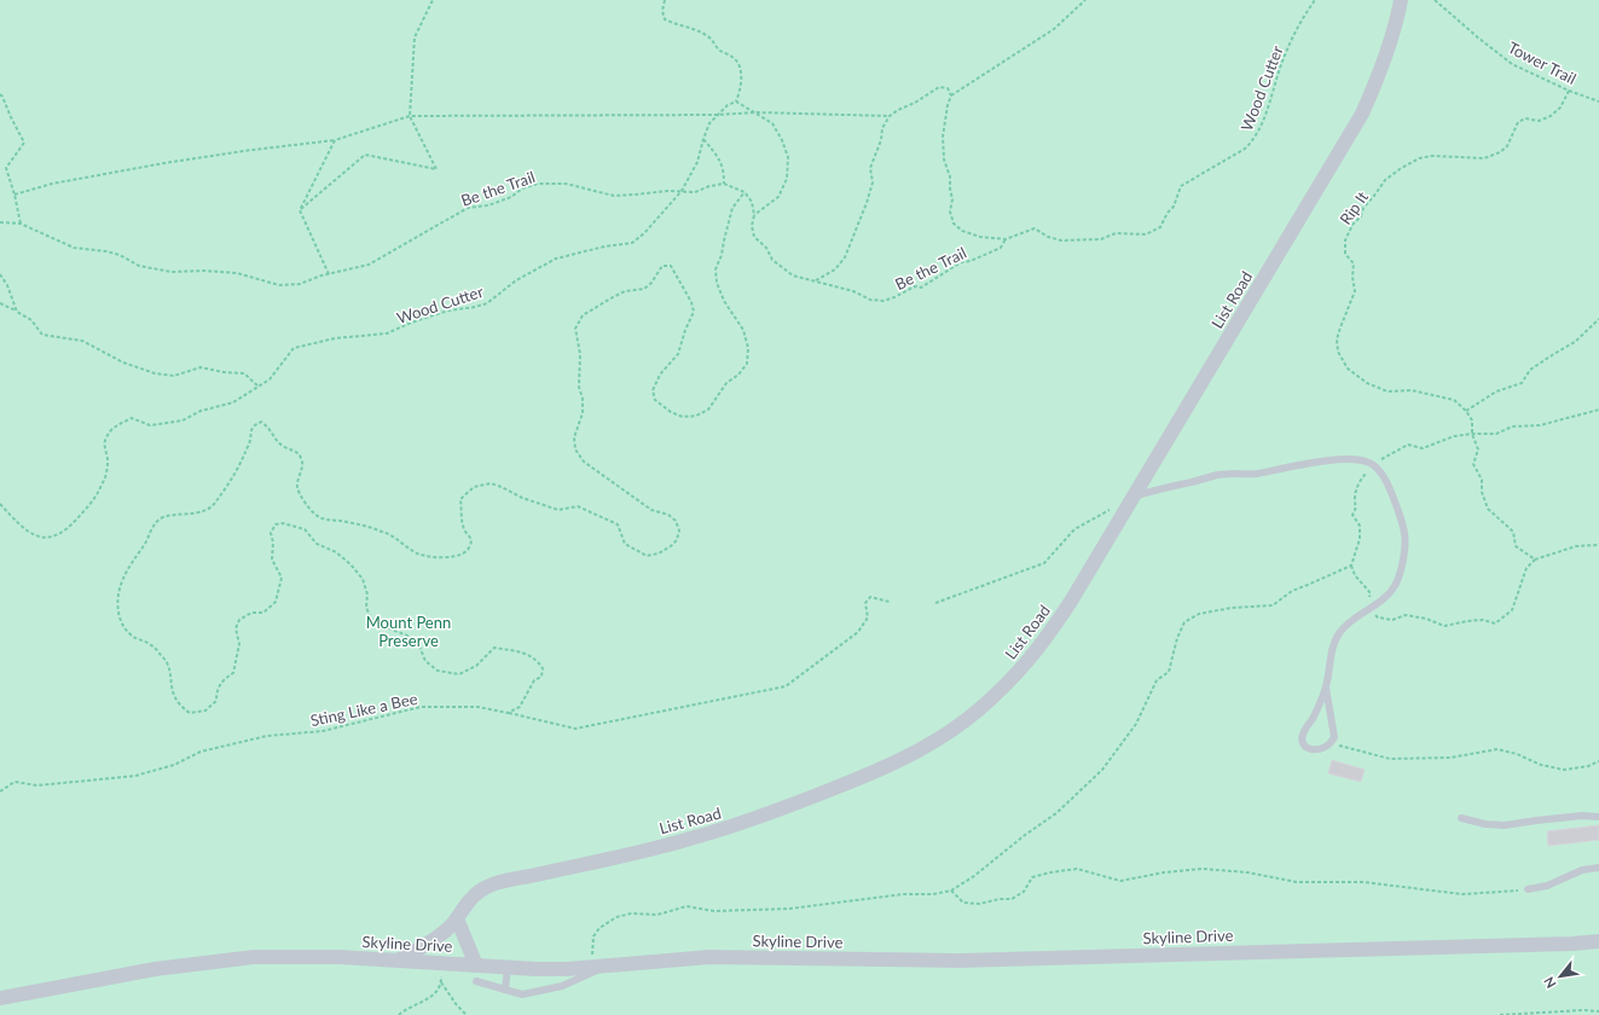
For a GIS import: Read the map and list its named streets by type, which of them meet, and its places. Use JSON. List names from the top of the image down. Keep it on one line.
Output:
{"streets":{"street":["List Road","Skyline Drive"],"path":["Tower Trail","Wood Cutter","Be the Trail","Rip It","Sting Like a Bee"]},"crossings":[["Tower Trail","Rip It"],["Wood Cutter","Be the Trail"],["List Road","Skyline Drive"]],"parks":["Mount Penn Preserve"],"north":"bottom left"}
